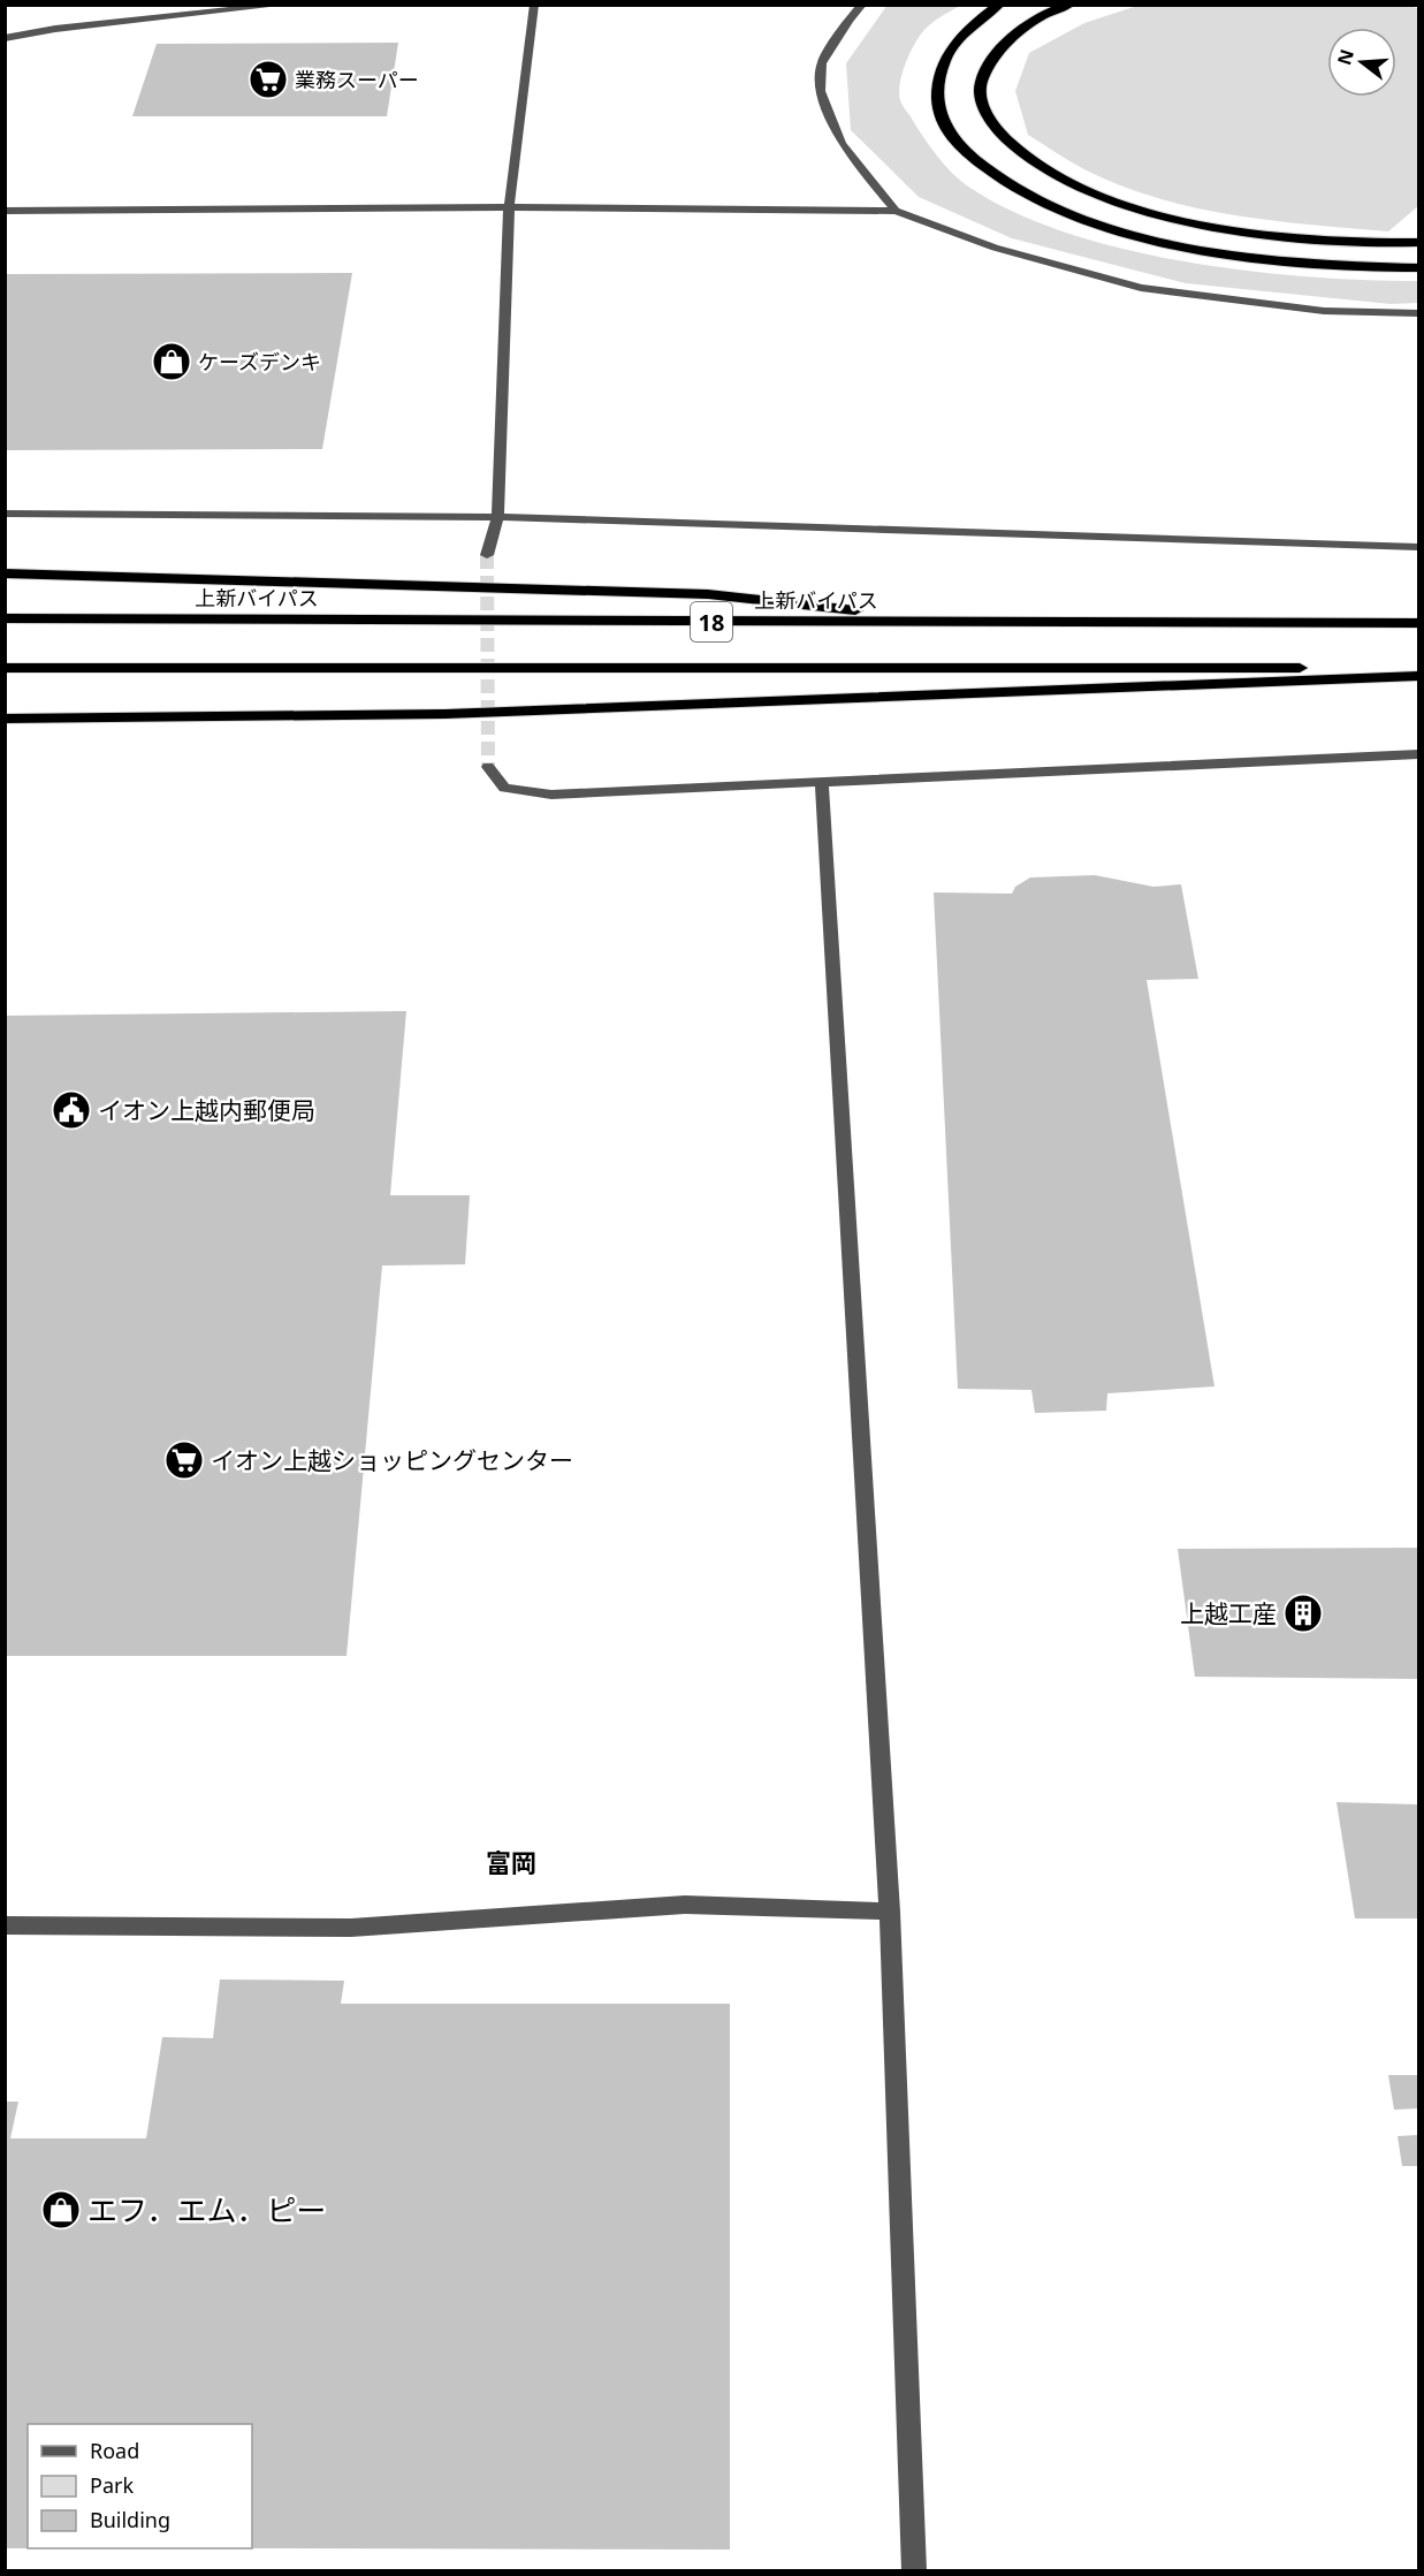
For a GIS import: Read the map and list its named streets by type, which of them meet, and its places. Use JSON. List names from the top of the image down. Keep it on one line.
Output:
{"streets":{"highway":["上新バイパス","18"]},"districts":["富岡"],"places":{"supermarket":["業務スーパー","イオン上越ショッピングセンター"],"shop":["ケーズデンキ","エフ．エム．ピー"],"public building":["イオン上越内郵便局"],"building":["上越工産"]},"legend":["Road","Park","Building"],"north":"left"}
